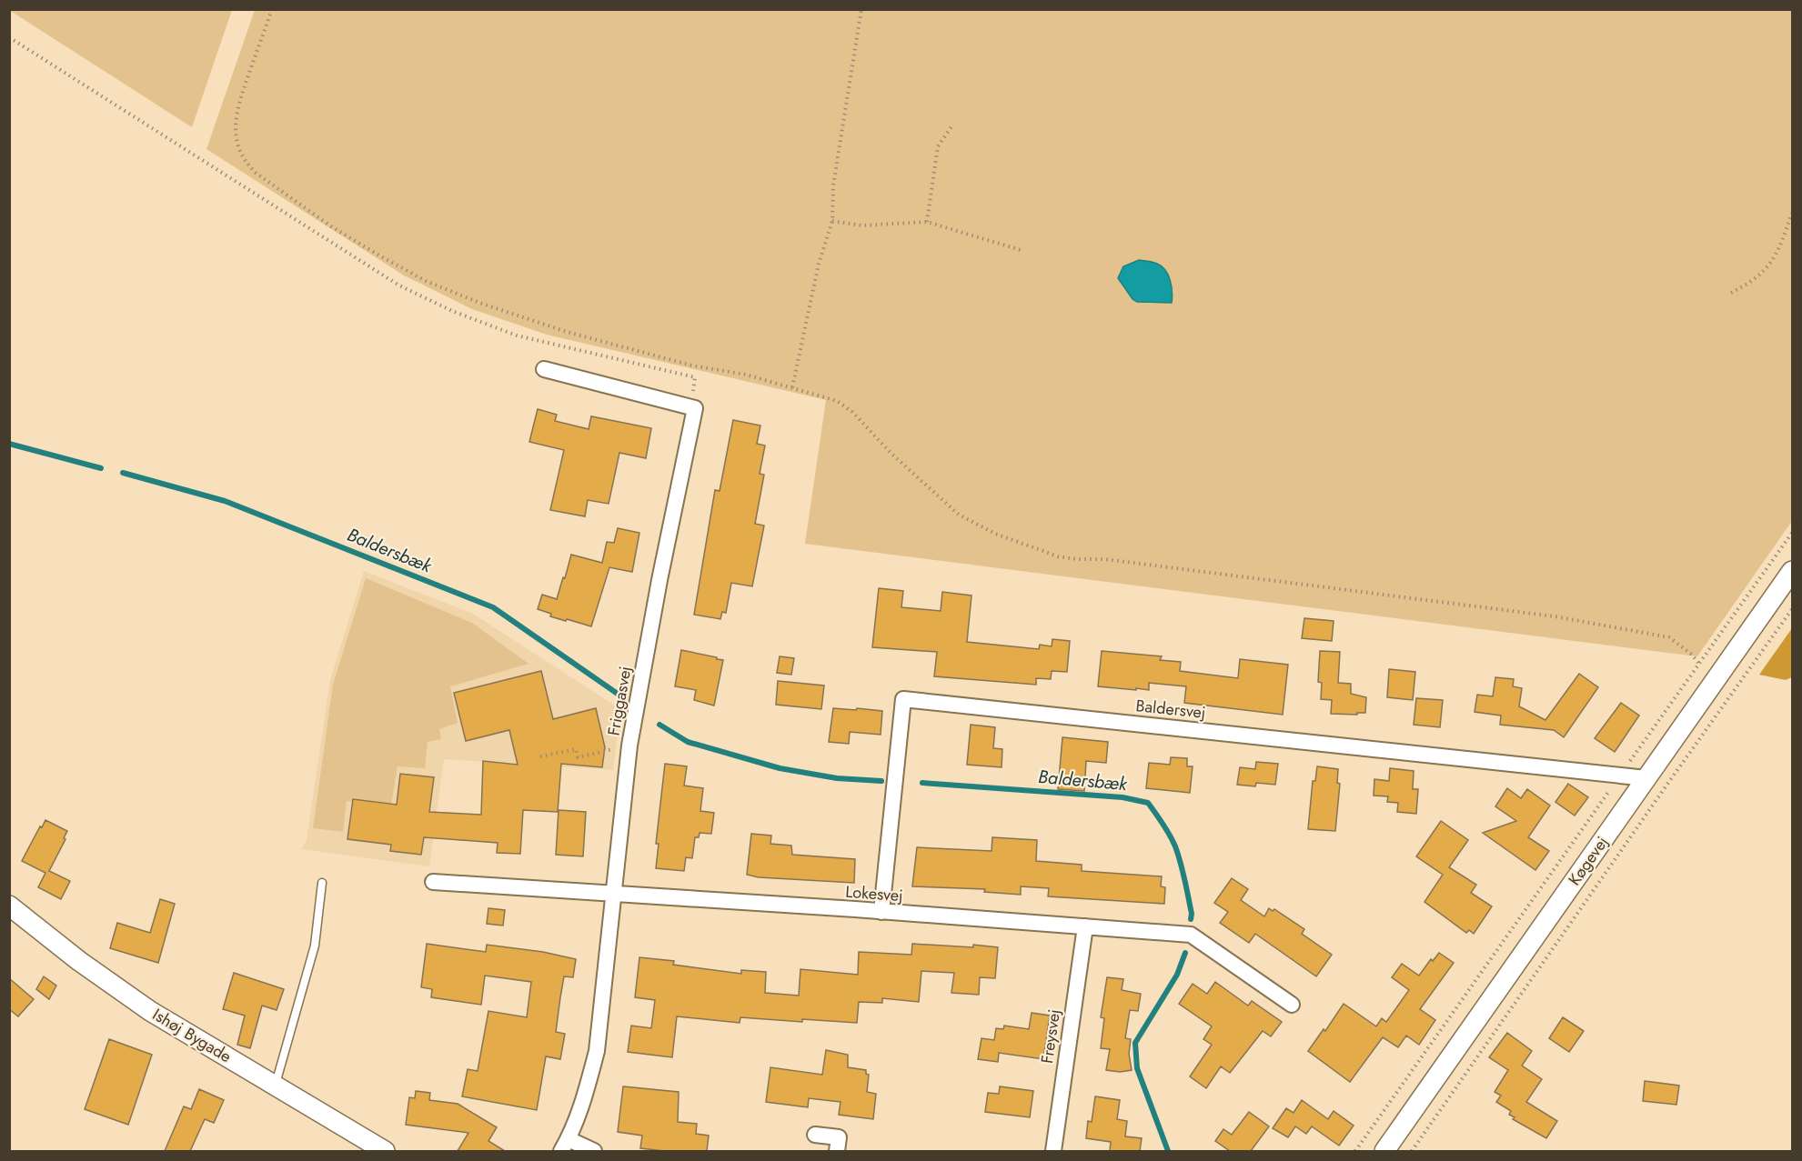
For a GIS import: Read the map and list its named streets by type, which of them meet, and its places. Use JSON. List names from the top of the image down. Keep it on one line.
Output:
{"streets":{"street":["Friggasvej","Baldersvej","Køgevej","Lokesvej","Ishøj Bygade","Freysvej"]},"crossings":[["Friggasvej","Lokesvej"],["Baldersvej","Køgevej"],["Baldersvej","Lokesvej"],["Lokesvej","Freysvej"]],"water":["Baldersbæk"]}
